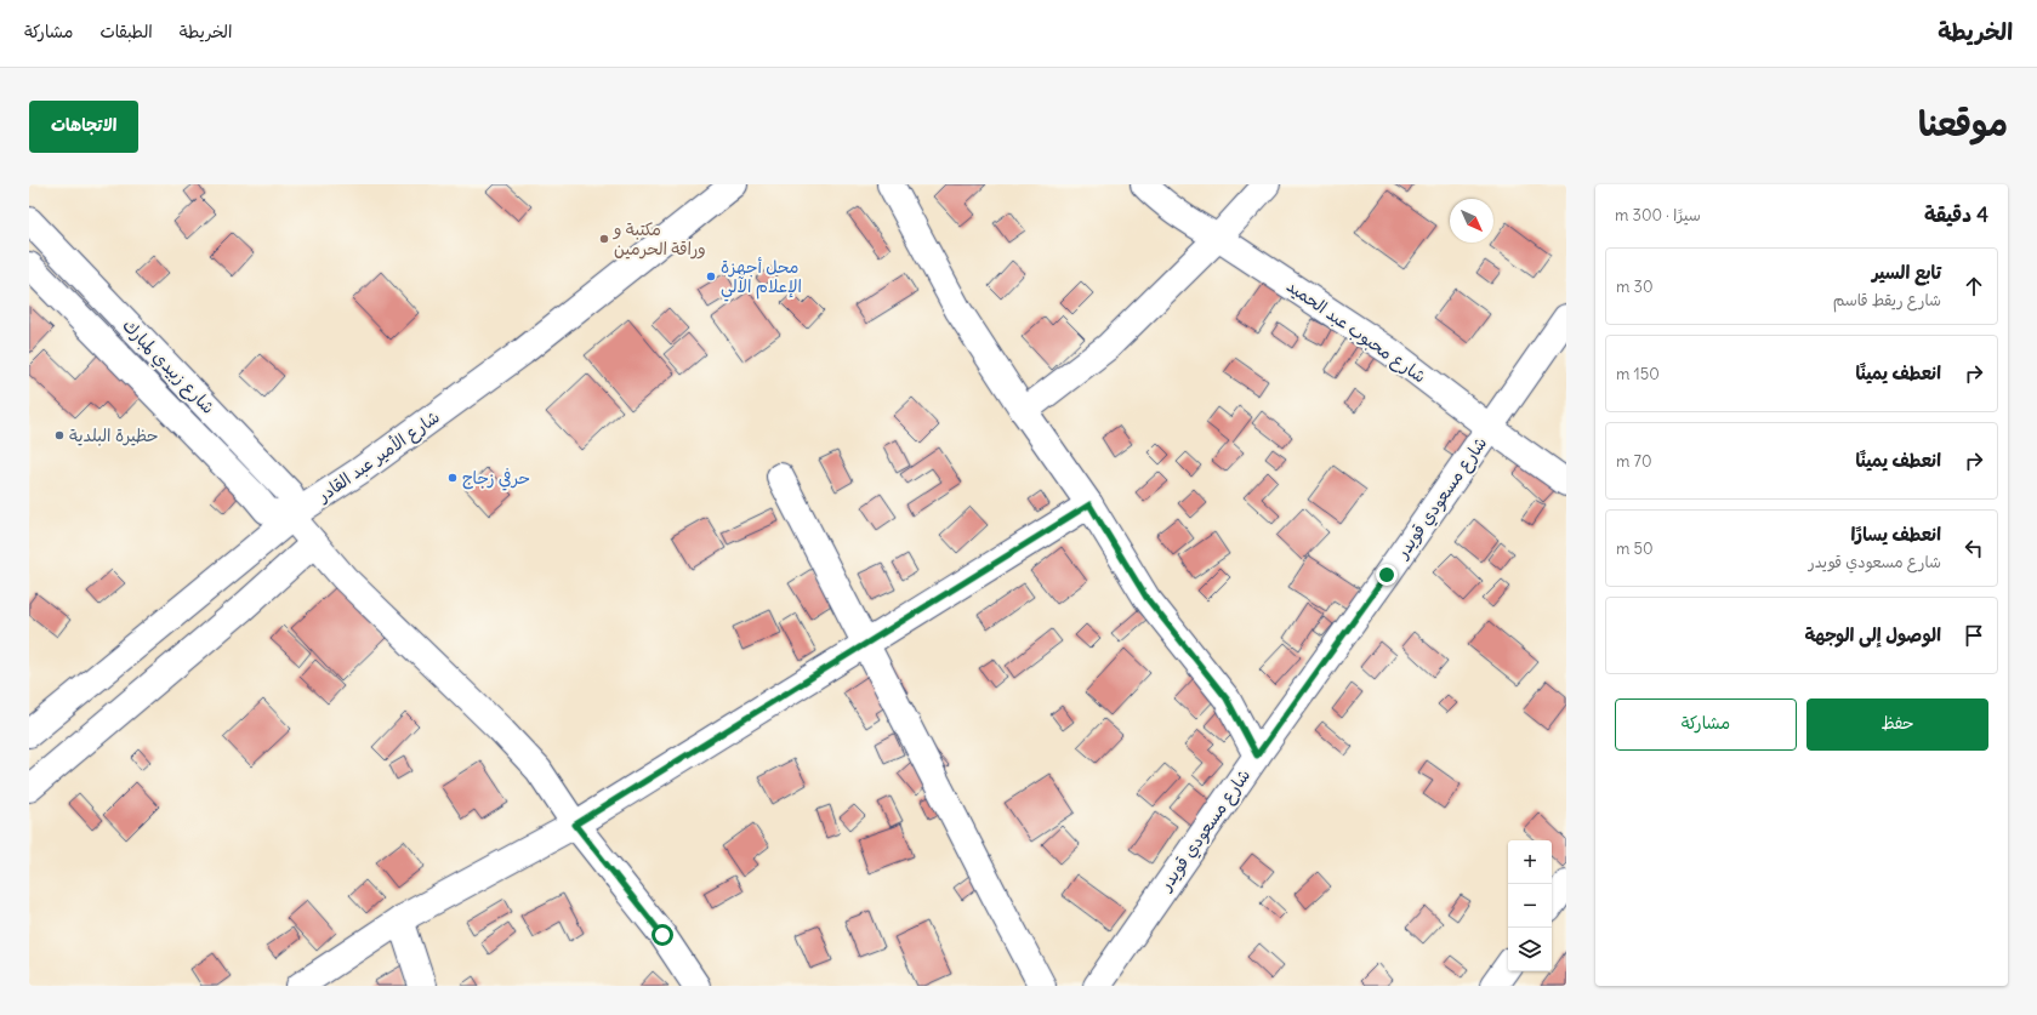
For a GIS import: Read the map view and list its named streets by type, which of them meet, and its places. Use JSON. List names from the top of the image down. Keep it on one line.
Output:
{"streets":{"street":["شارع محبوب عبد الحميد","شارع زبيدي لمبارك","شارع الأمير عبد القادر","شارع مسعودي قويدر"]},"crossings":[["شارع محبوب عبد الحميد","شارع مسعودي قويدر"],["شارع زبيدي لمبارك","شارع الأمير عبد القادر"]],"places":["مكتبة و وراقة الحرمين","محل أجهزة الإعلام الآلي","حظيرة البلدية","حرفي زجاج"],"north":"bottom right","page":{"header":"الخريطة","nav":["الخريطة","الطبقات","مشاركة"],"title":"موقعنا","buttons":["الاتجاهات",["حفظ","مشاركة"]],"heading":["4 دقيقة","سيرًا · 300 m"],"list":[["تابع السير","شارع ريقط قاسم","30 m"],["انعطف يمينًا","150 m"],["انعطف يمينًا","70 m"],["انعطف يسارًا","شارع مسعودي قويدر","50 m"],"الوصول إلى الوجهة"],"map_buttons":["+","−"]}}
